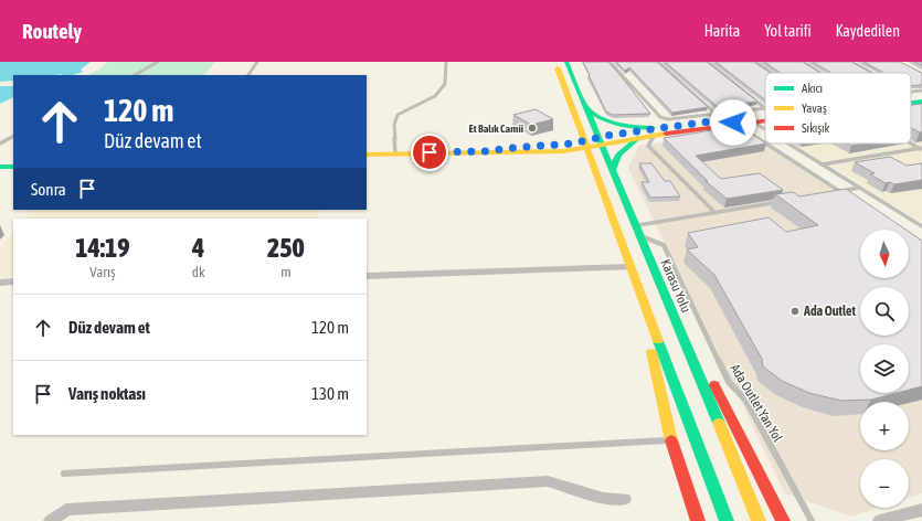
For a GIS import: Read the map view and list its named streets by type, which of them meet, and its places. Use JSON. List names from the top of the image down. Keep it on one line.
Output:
{"streets":{"main road":["Karasu Yolu"],"lane":["Ada Outlet Yan Yol"]},"crossings":[["Karasu Yolu","Ada Outlet Yan Yol"]],"places":["Et Balık Camii","Ada Outlet"],"legend":["Akıcı","Yavaş","Sıkışık"],"north":"bottom","page":{"header":"Routely","nav":["Harita","Yol tarifi","Kaydedilen"],"turn":["120 m","Düz devam et"],"then":"Sonra","eta":["14:19","Varış","4","dk","250","m"],"map_buttons":["+","−"],"list":[{"name":"Düz devam et","value":"120 m"},{"name":"Varış noktası","value":"130 m"}]}}
